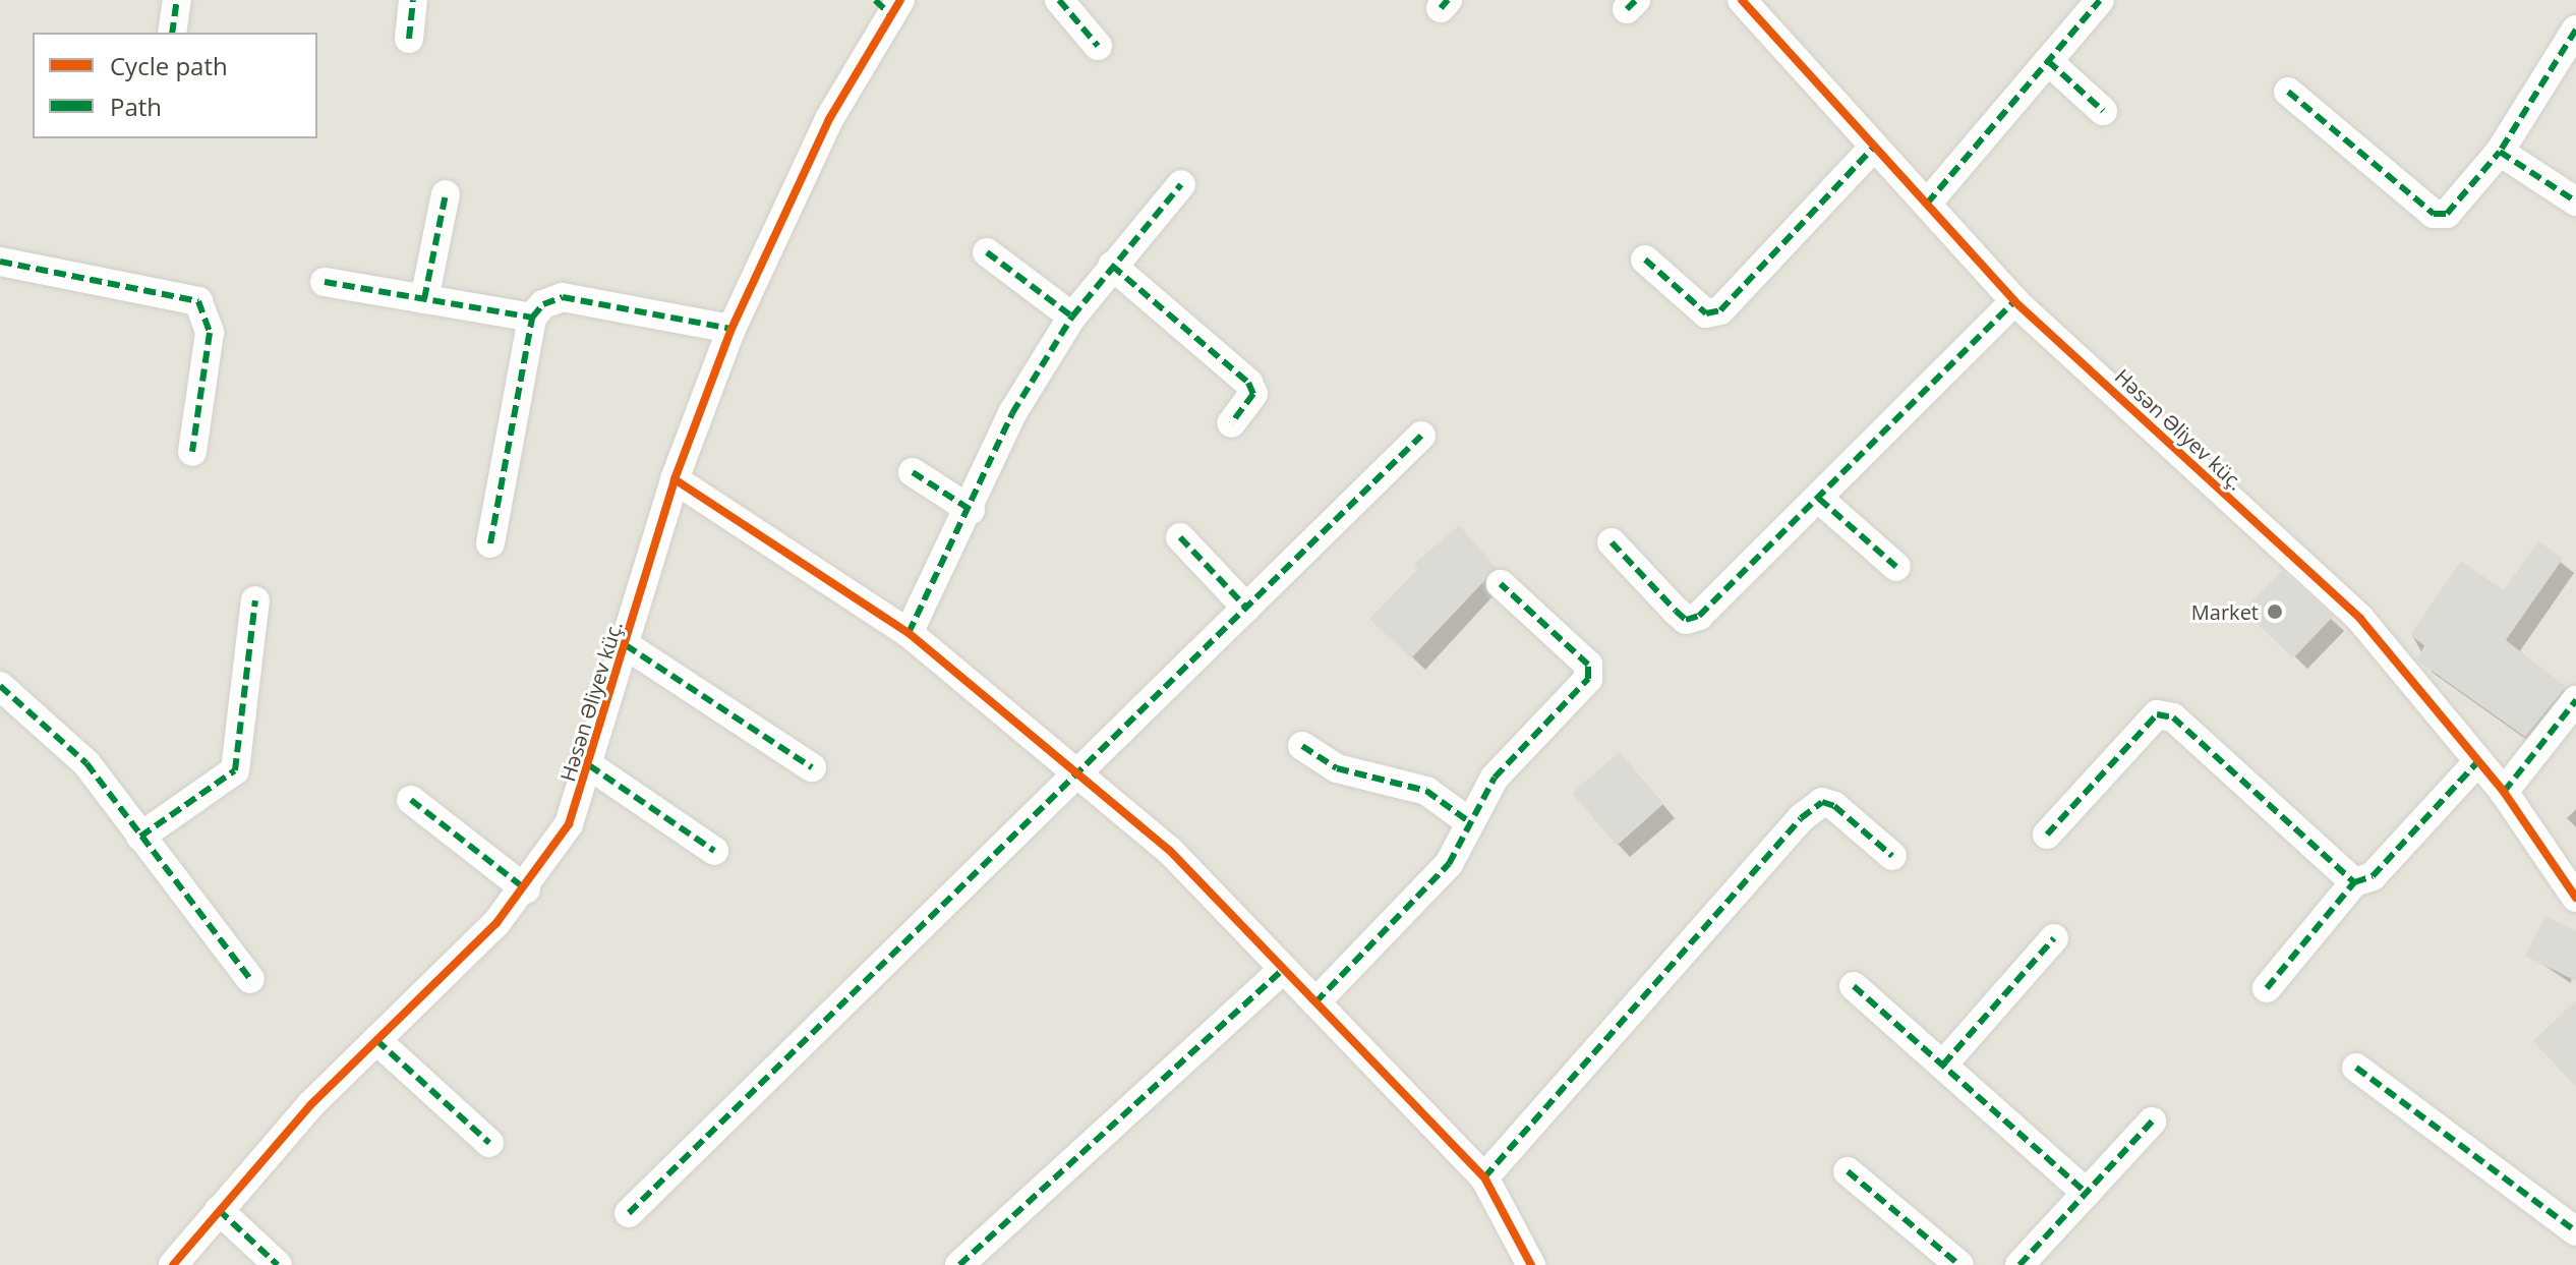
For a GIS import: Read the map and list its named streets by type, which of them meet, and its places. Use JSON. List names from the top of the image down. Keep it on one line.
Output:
{"streets":{"street":["Həsən Əliyev küç."]},"places":["Market"],"legend":["Cycle path","Path"]}
